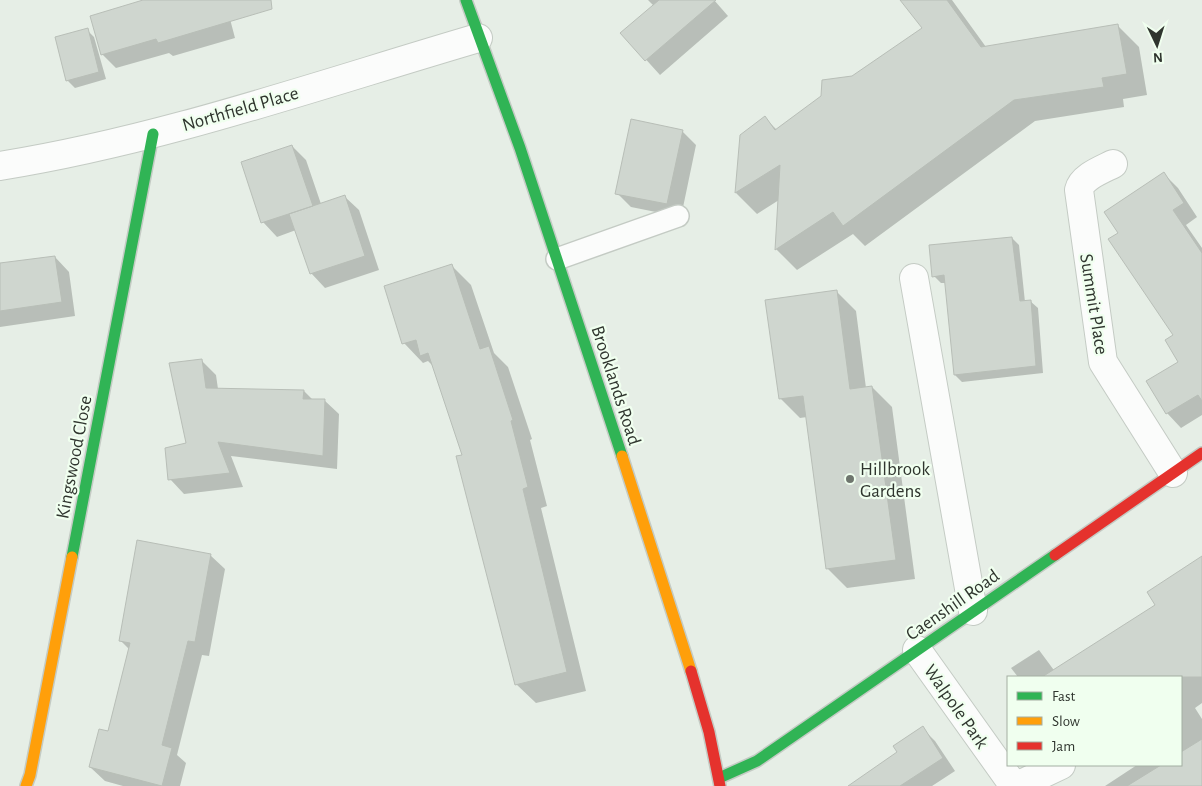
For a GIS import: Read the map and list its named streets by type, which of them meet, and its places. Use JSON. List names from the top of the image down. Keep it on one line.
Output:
{"streets":{"street":["Northfield Place","Summit Place","Brooklands Road","Kingswood Close","Caenshill Road","Walpole Park"]},"crossings":[["Northfield Place","Brooklands Road"],["Northfield Place","Kingswood Close"],["Summit Place","Caenshill Road"],["Brooklands Road","Caenshill Road"],["Caenshill Road","Walpole Park"]],"places":["Hillbrook Gardens"],"legend":["Fast","Slow","Jam"],"north":"bottom"}
